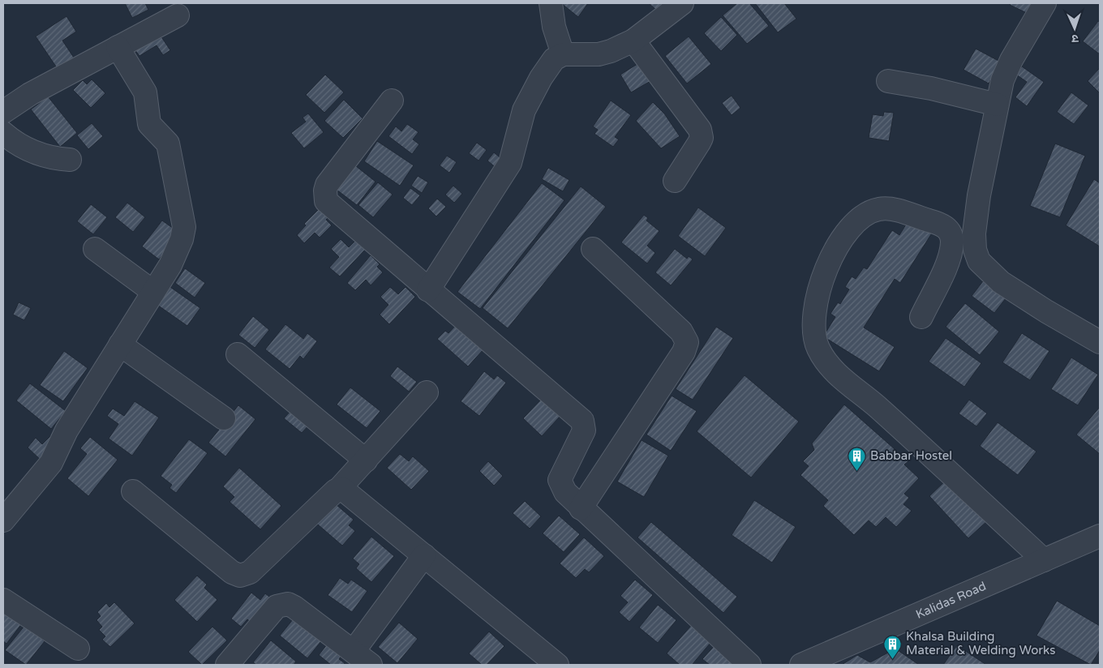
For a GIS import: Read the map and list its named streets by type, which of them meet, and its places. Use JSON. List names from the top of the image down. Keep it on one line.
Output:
{"streets":{"street":["Kalidas Road"]},"places":{"building":["Babbar Hostel","Khalsa Building Material & Welding Works"]},"north":"bottom"}
